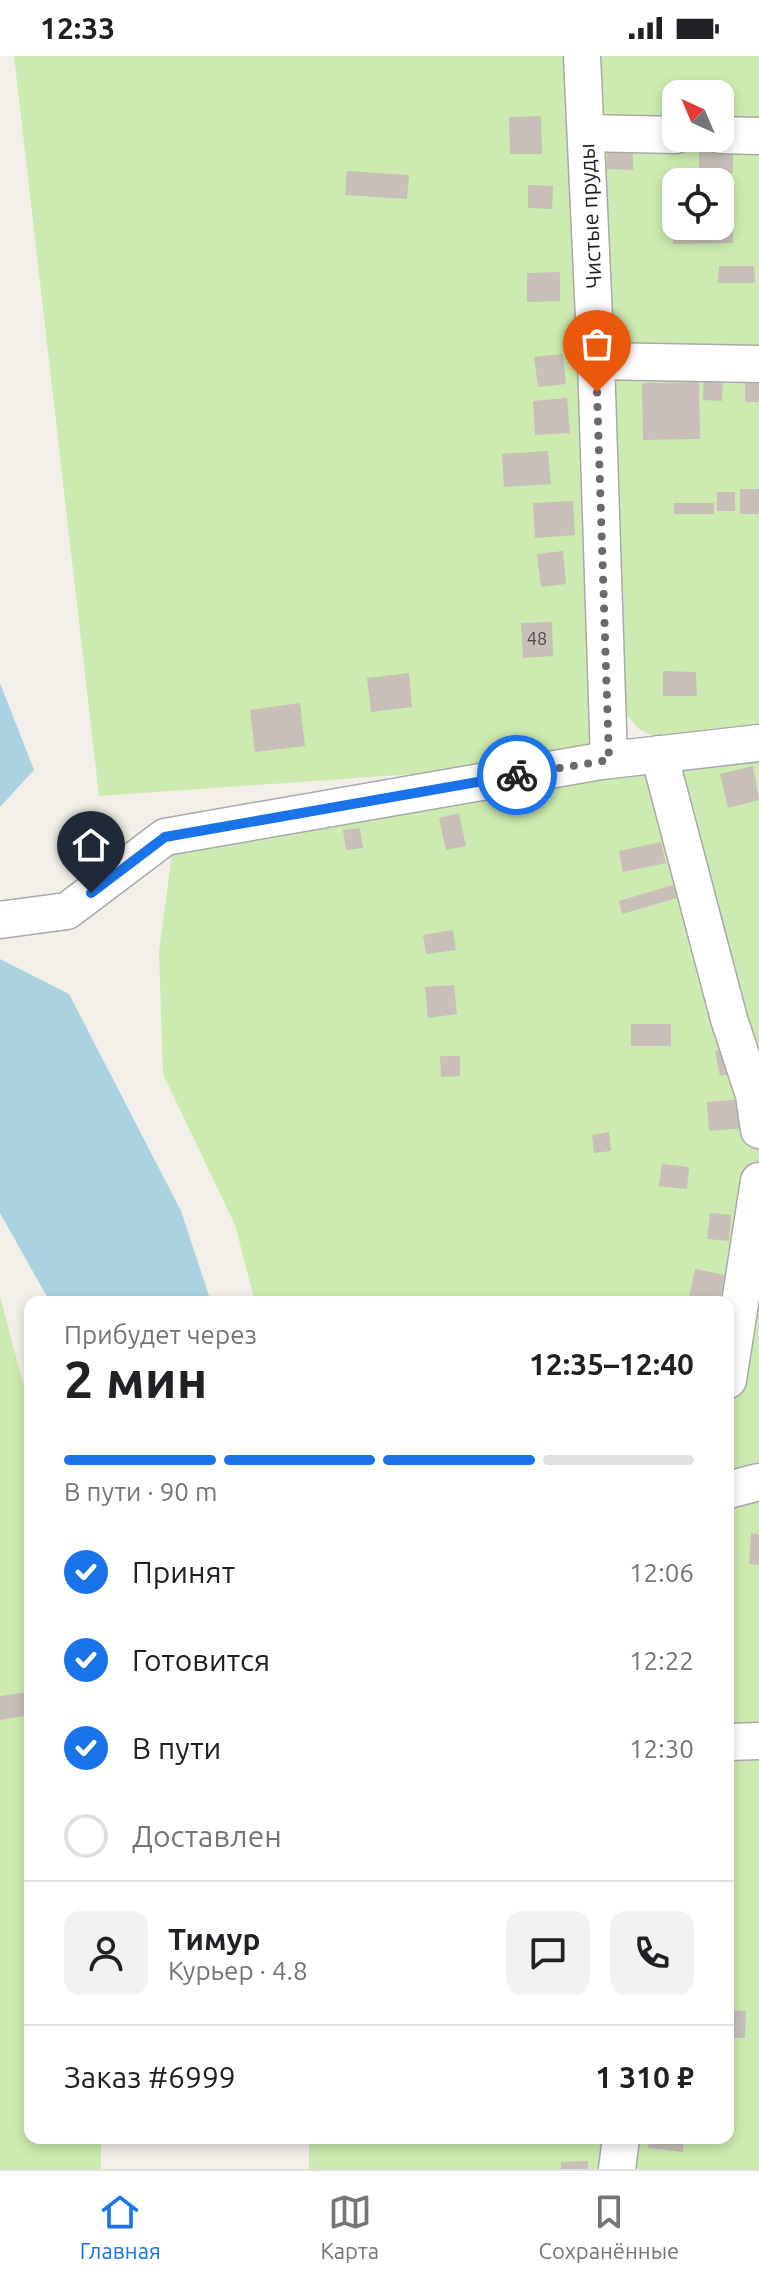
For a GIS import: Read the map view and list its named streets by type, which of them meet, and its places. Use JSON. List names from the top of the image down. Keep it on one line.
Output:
{"streets":{"street":["Чистые пруды"]},"house_numbers":["48"],"north":"top left","page":{"status":"12:33","heading":["2 мин","Прибудет через","12:35–12:40"],"panel":["Тимур","Курьер · 4.8","Заказ #6999","1 310 ₽"],"bar":"В пути · 90 m","list":[["Принят","12:06"],["Готовится","12:22"],["В пути","12:30"],"Доставлен"],"tabs":["Главная","Карта","Сохранённые"]}}
